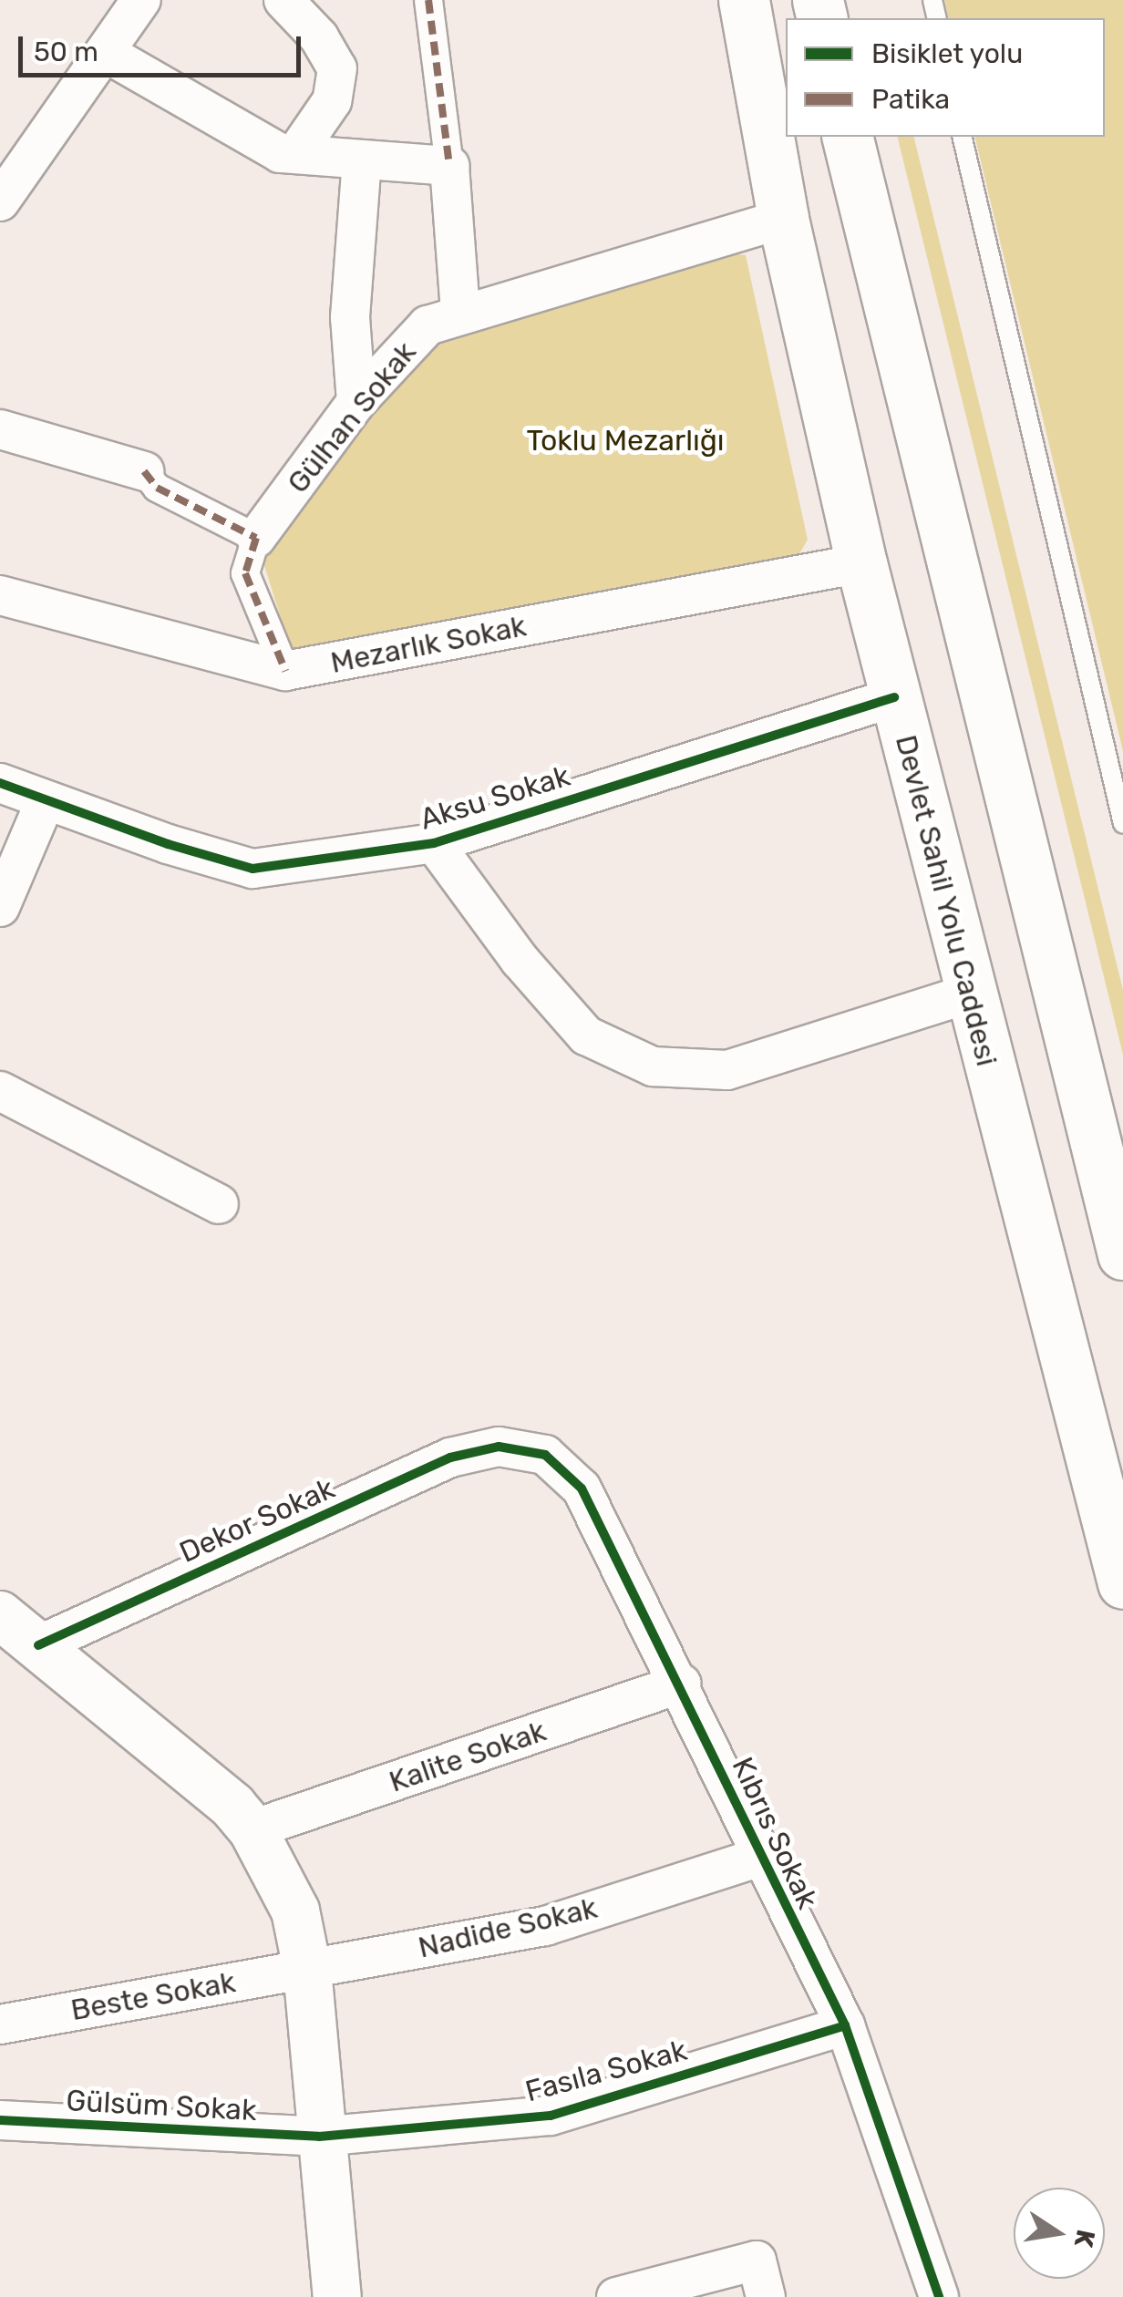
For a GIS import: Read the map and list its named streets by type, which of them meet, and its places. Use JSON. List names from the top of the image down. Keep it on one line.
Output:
{"streets":{"main road":["Devlet Sahil Yolu Caddesi"],"street":["Gülhan Sokak","Mezarlık Sokak","Aksu Sokak","Dekor Sokak","Kalite Sokak","Kıbrıs Sokak","Nadide Sokak","Beste Sokak","Fasıla Sokak","Gülsüm Sokak"]},"crossings":[["Gülhan Sokak","Devlet Sahil Yolu Caddesi"],["Mezarlık Sokak","Devlet Sahil Yolu Caddesi"],["Aksu Sokak","Devlet Sahil Yolu Caddesi"],["Dekor Sokak","Kıbrıs Sokak"],["Kalite Sokak","Kıbrıs Sokak"],["Kıbrıs Sokak","Nadide Sokak"],["Kıbrıs Sokak","Fasıla Sokak"],["Nadide Sokak","Beste Sokak"],["Fasıla Sokak","Gülsüm Sokak"]],"parks":["Toklu Mezarlığı"],"legend":["Bisiklet yolu","Patika"],"scale_bar":"50 m","north":"right"}
